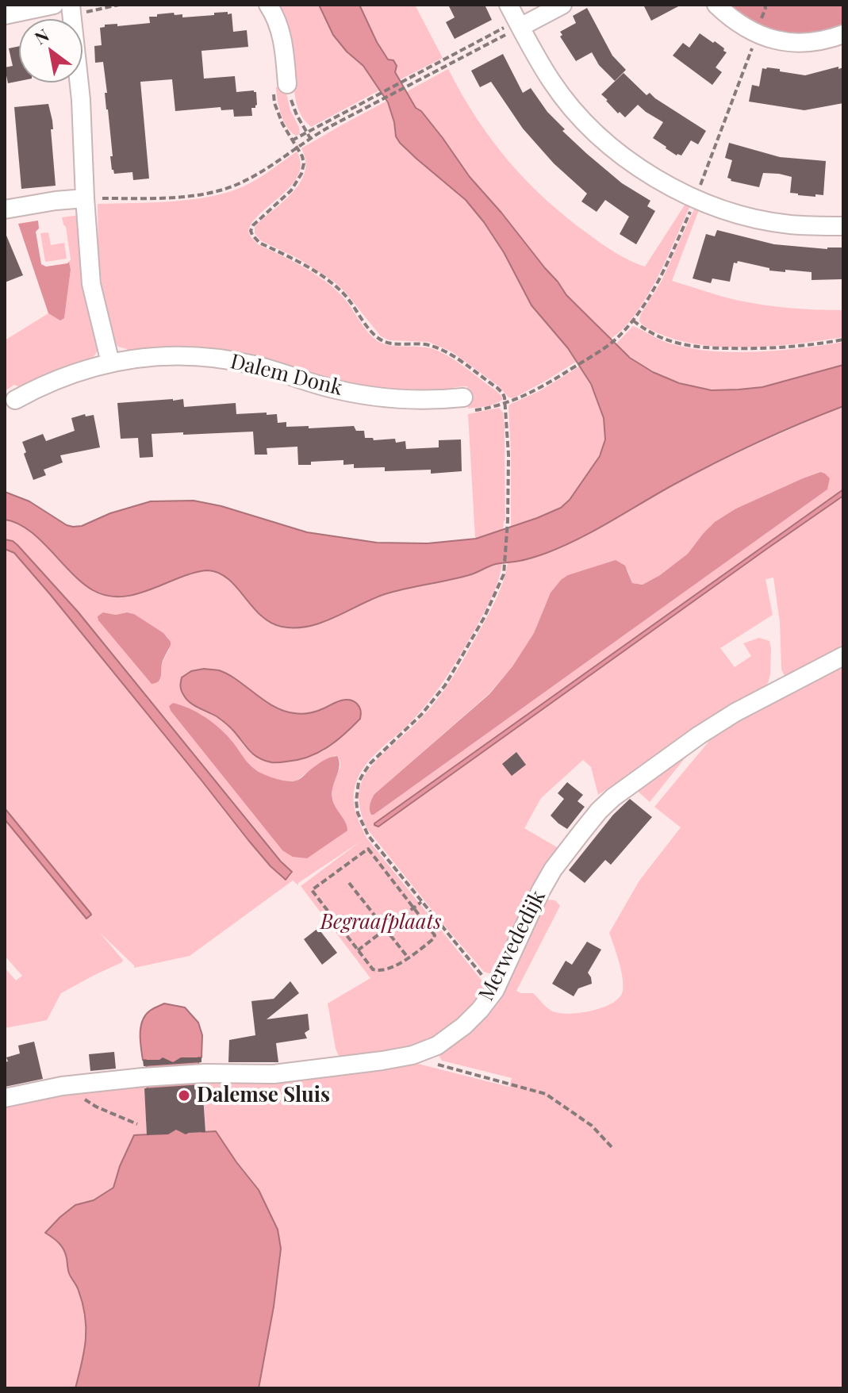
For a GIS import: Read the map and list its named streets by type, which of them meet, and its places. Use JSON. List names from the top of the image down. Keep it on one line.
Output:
{"streets":{"street":["Dalem Donk","Merwededijk"]},"parks":["Begraafplaats"],"places":["Dalemse Sluis"],"north":"top left"}
